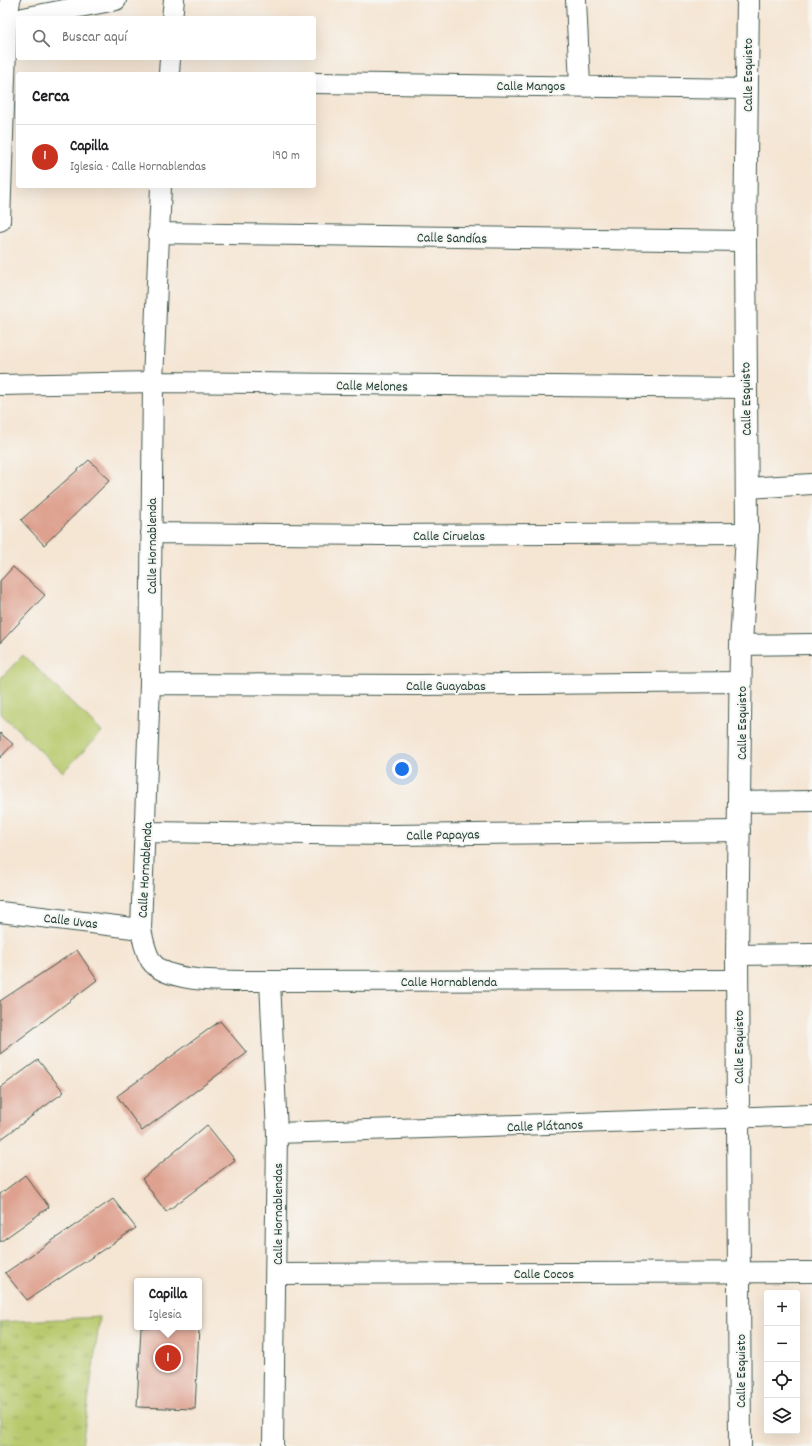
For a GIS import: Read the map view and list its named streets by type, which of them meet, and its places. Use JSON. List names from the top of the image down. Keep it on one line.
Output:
{"streets":{"street":["Calle Esquisto","Calle Mangos","Calle Sandías","Calle Melones","Calle Ciruelas","Calle Hornablenda","Calle Guayabas","Calle Papayas","Calle Uvas","Calle Plátanos","Calle Hornablendas","Calle Cocos"]},"crossings":[["Calle Esquisto","Calle Mangos"],["Calle Esquisto","Calle Sandías"],["Calle Esquisto","Calle Melones"],["Calle Esquisto","Calle Ciruelas"],["Calle Esquisto","Calle Hornablenda"],["Calle Esquisto","Calle Guayabas"],["Calle Esquisto","Calle Papayas"],["Calle Esquisto","Calle Plátanos"],["Calle Esquisto","Calle Cocos"],["Calle Sandías","Calle Hornablenda"],["Calle Melones","Calle Hornablenda"],["Calle Ciruelas","Calle Hornablenda"],["Calle Hornablenda","Calle Guayabas"],["Calle Hornablenda","Calle Papayas"],["Calle Hornablenda","Calle Uvas"],["Calle Hornablenda","Calle Hornablendas"],["Calle Plátanos","Calle Hornablendas"],["Calle Hornablendas","Calle Cocos"]],"page":{"search":"Buscar aquí","heading":"Cerca","list":[{"mark":"1","name":"Capilla","note":"Iglesia · Calle Hornablendas","value":"190 m"}],"popup":["Capilla","Iglesia"],"map_buttons":["+","−"],"pins":"1"}}
